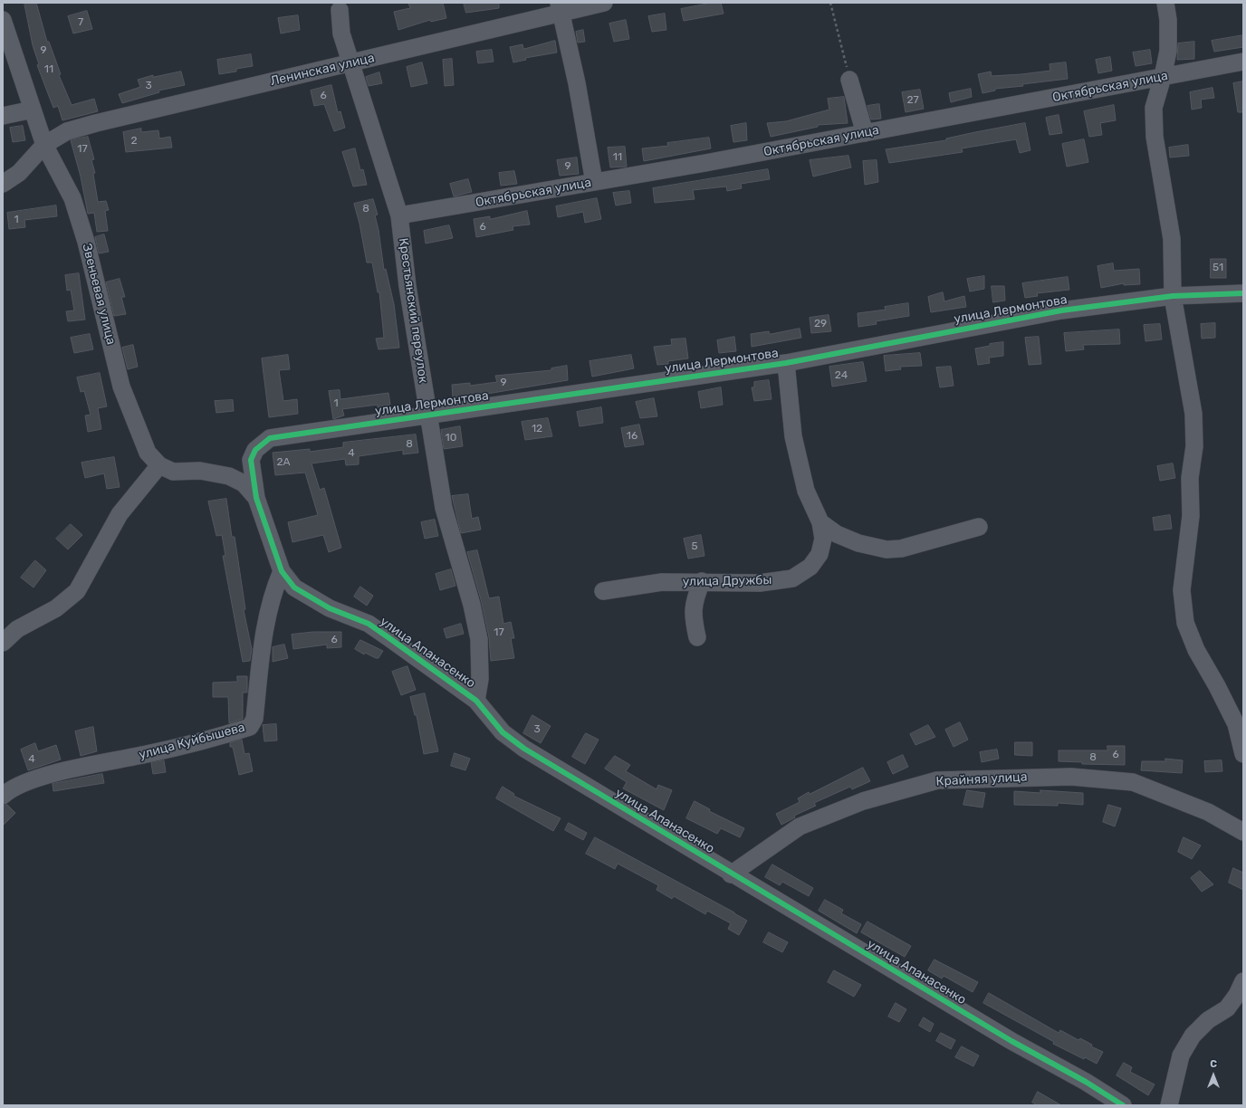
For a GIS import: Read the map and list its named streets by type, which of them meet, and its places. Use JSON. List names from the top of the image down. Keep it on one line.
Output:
{"streets":{"street":["Ленинская улица","Октябрьская улица","Звеньевая улица","улица Лермонтова","Крестьянский переулок","улица Дружбы","улица Апанасенко","улица Куйбышева","Крайняя улица"]},"crossings":[["Ленинская улица","Звеньевая улица"],["Ленинская улица","Крестьянский переулок"],["Октябрьская улица","Крестьянский переулок"],["Звеньевая улица","улица Лермонтова"],["Звеньевая улица","улица Апанасенко"],["улица Лермонтова","Крестьянский переулок"],["улица Лермонтова","улица Дружбы"],["улица Лермонтова","улица Апанасенко"],["Крестьянский переулок","улица Апанасенко"],["улица Апанасенко","улица Куйбышева"],["улица Апанасенко","Крайняя улица"]],"house_numbers":["7","9","11","3","6","27","2","17","11","9","8","1","6","51","29","24","9","1","12","16","10","8","4","2А","5","17","6","3","6","8","4"],"north":"top"}
